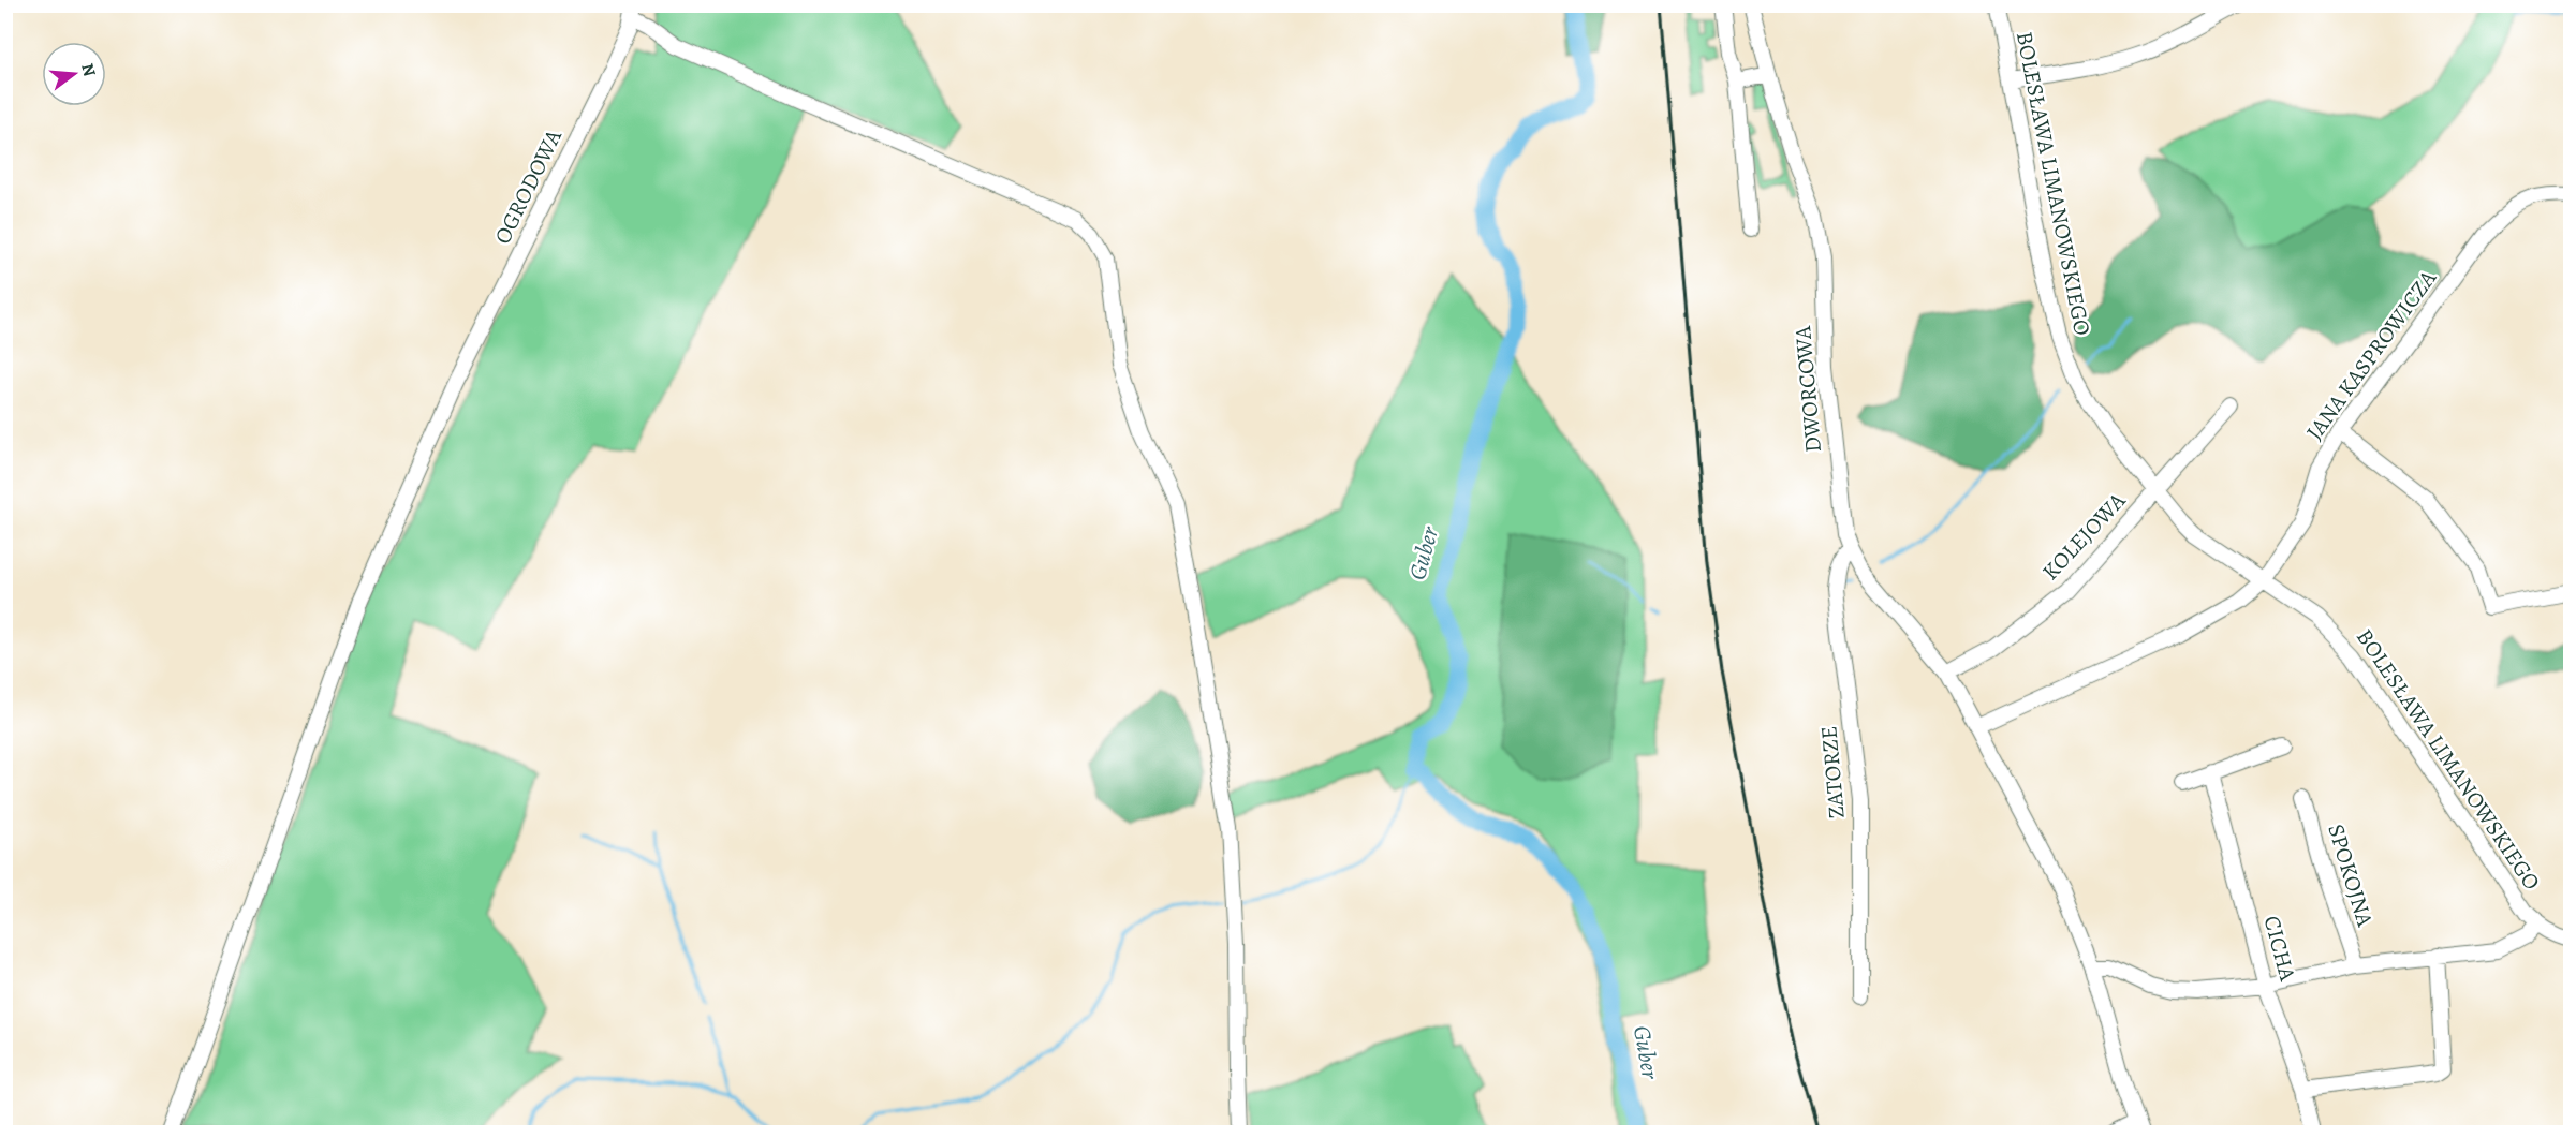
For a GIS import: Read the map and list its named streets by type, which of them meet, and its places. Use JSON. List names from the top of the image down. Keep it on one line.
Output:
{"streets":{"street":["BOLESŁAWA LIMANOWSKIEGO","OGRODOWA","JANA KASPROWICZA","DWORCOWA","KOLEJOWA","ZATORZE","SPOKOJNA","CICHA"]},"crossings":[["BOLESŁAWA LIMANOWSKIEGO","JANA KASPROWICZA"],["BOLESŁAWA LIMANOWSKIEGO","KOLEJOWA"],["JANA KASPROWICZA","DWORCOWA"],["DWORCOWA","KOLEJOWA"],["DWORCOWA","ZATORZE"]],"water":["Guber"],"north":"right"}
